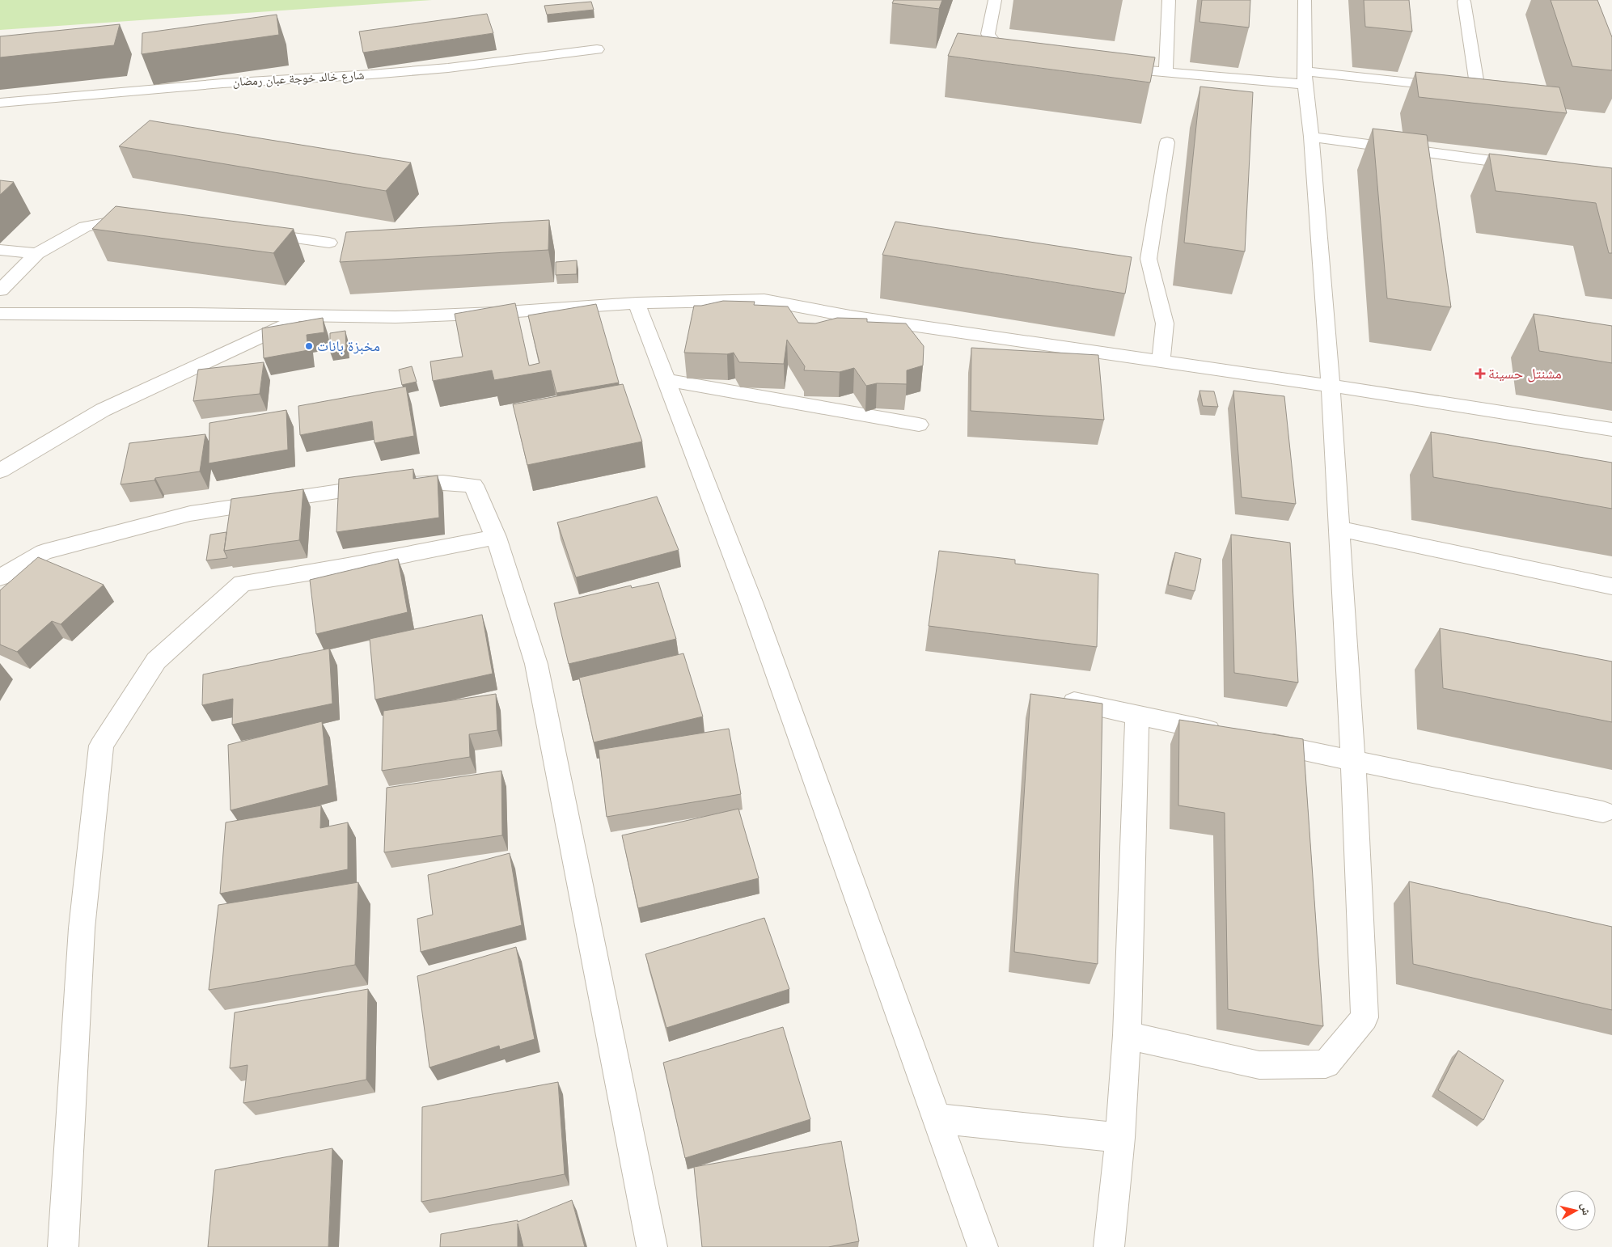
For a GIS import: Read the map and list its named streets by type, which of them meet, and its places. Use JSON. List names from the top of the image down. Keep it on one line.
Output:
{"streets":{"street":["شارع خالد خوجة عبان رمضان"]},"places":{"other":["مخبزة بانات"],"health":["مشنتل حسينة"]},"north":"right"}
